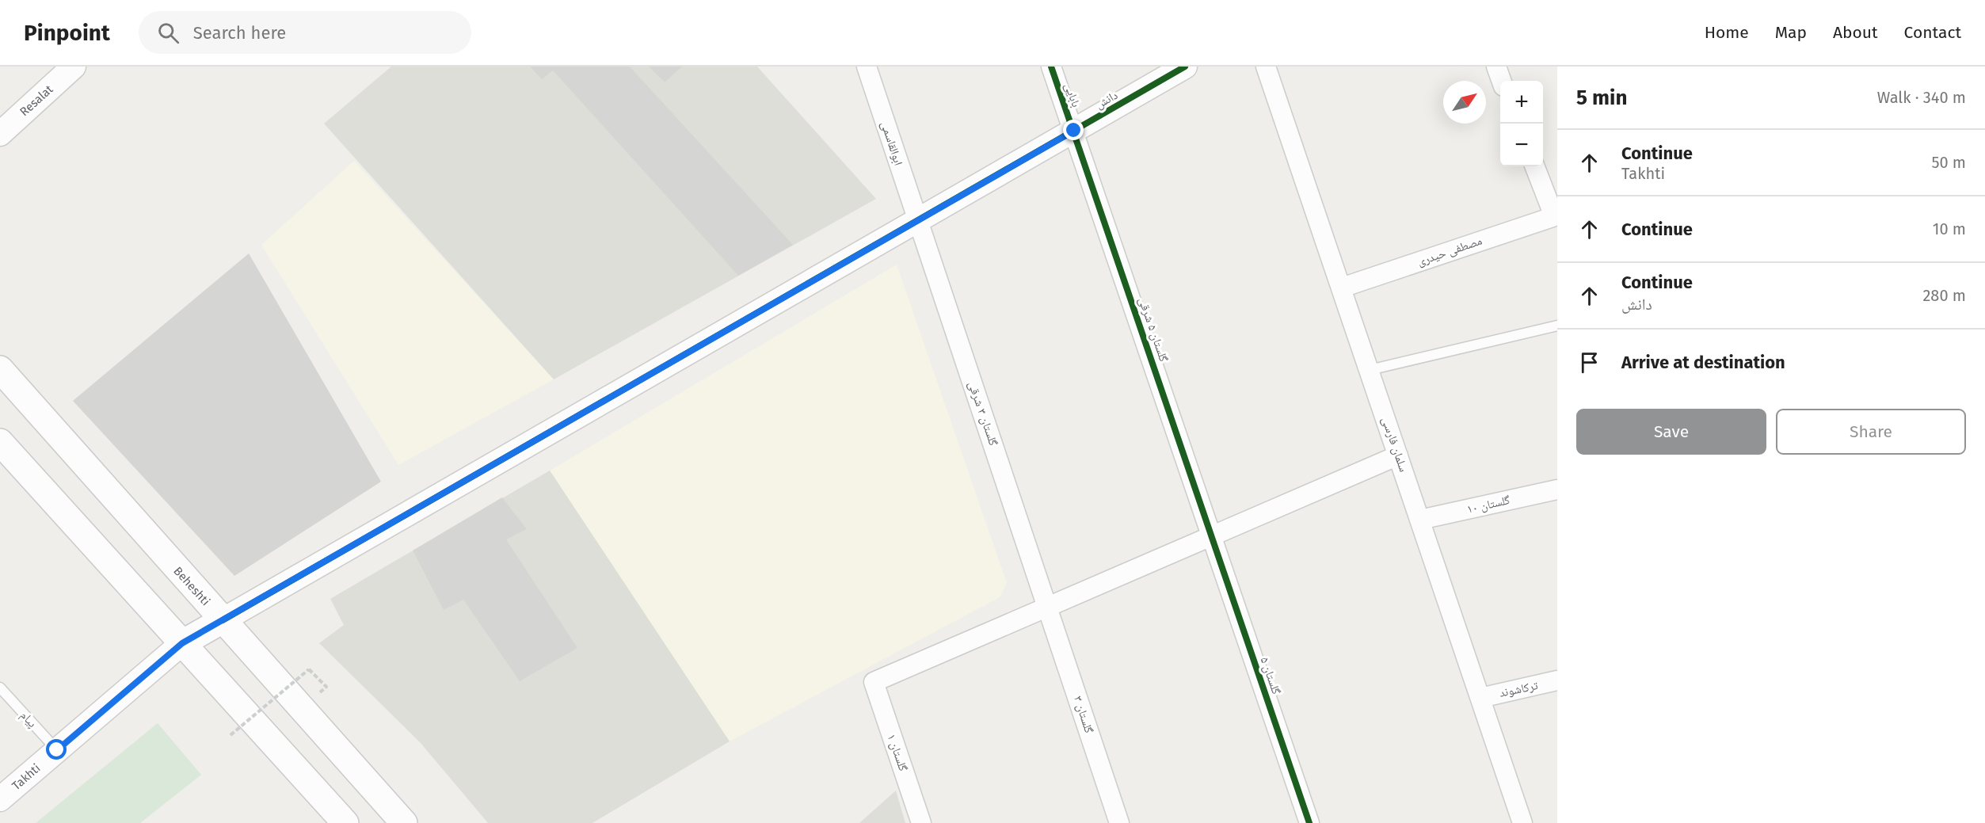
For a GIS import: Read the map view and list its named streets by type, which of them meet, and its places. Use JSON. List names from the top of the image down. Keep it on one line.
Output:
{"streets":{"main road":["Beheshti"],"street":["بابایی","دانش","Resalat","ابوالقاسمی","مصطفی حیدری","گلستان ۵ شرقی","گلستان ۳ شرقی","سلمان فارسی","گلستان ۱۰","گلستان ۵","ترکاشوند","گلستان ۳","گلستان ۱","Takhti"],"lane":["پیام"]},"crossings":[["بابایی","دانش"],["بابایی","گلستان ۵ شرقی"],["دانش","ابوالقاسمی"],["دانش","گلستان ۵ شرقی"],["دانش","گلستان ۳ شرقی"],["دانش","Beheshti"],["ابوالقاسمی","گلستان ۳ شرقی"],["مصطفی حیدری","سلمان فارسی"],["گلستان ۵ شرقی","گلستان ۵"],["گلستان ۳ شرقی","گلستان ۳"],["گلستان ۳ شرقی","گلستان ۱"],["سلمان فارسی","گلستان ۱۰"],["سلمان فارسی","ترکاشوند"],["گلستان ۳","گلستان ۱"],["پیام","Takhti"]],"north":"top right","page":{"header":"Pinpoint","search":"Search here","nav":["Home","Map","About","Contact"],"heading":["5 min","Walk · 340 m"],"map_buttons":["+","−"],"list":[["Continue","Takhti","50 m"],["Continue","10 m"],["Continue","دانش","280 m"],"Arrive at destination"],"buttons":["Save","Share"]}}
